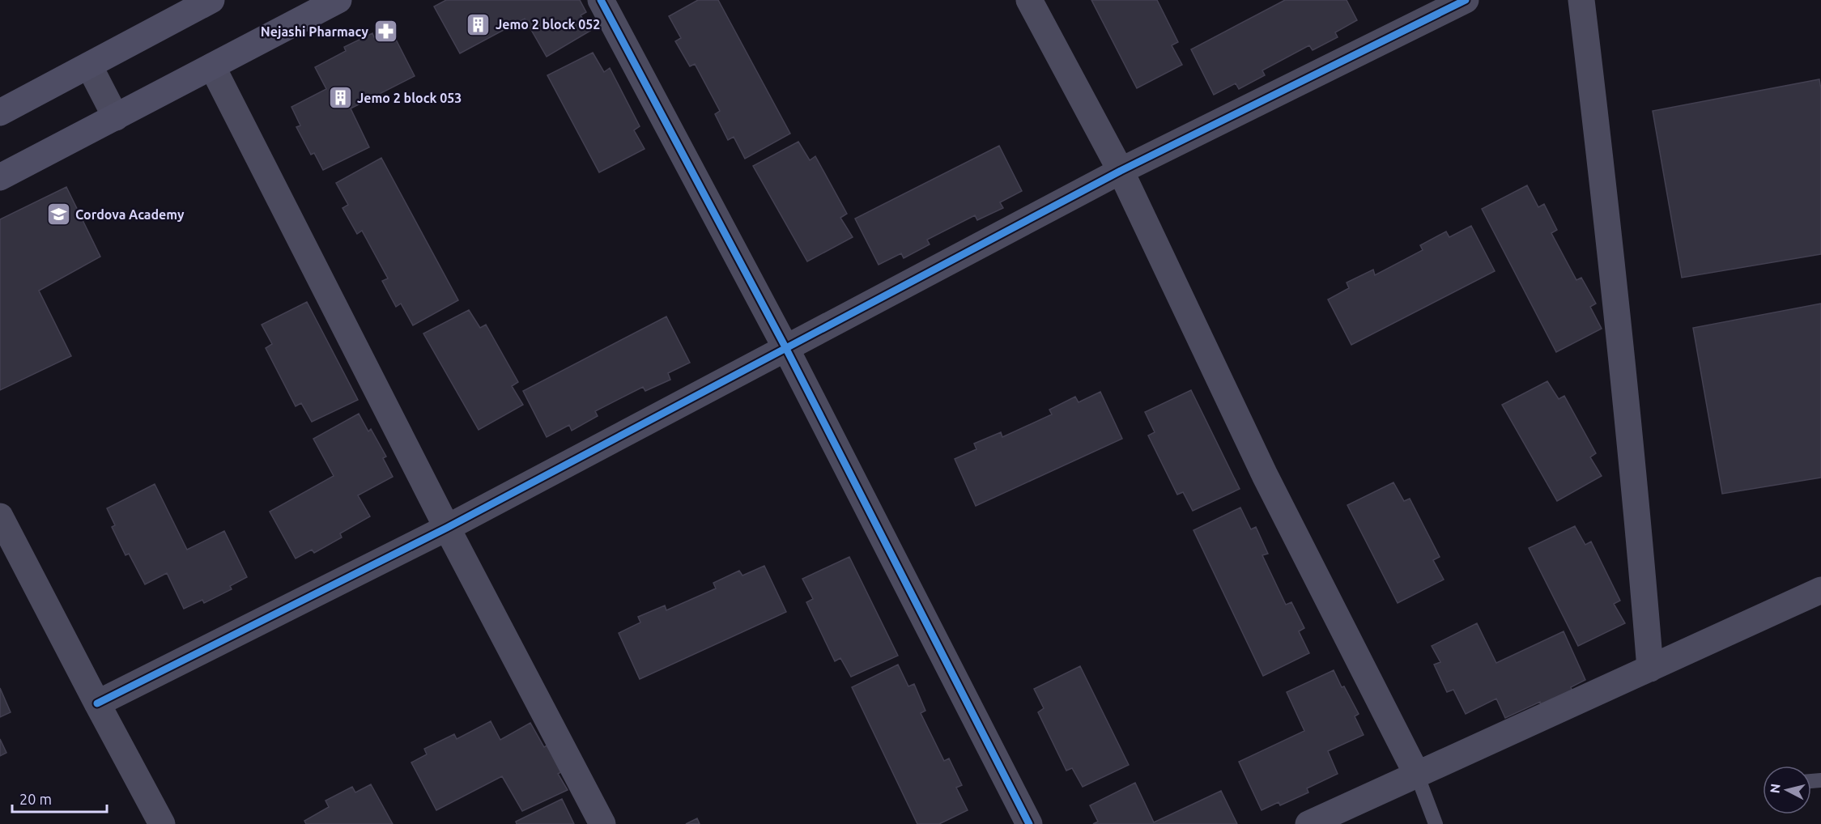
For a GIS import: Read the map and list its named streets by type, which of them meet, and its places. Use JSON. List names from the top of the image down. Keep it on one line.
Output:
{"places":{"building":["Jemo 2 block 052","Jemo 2 block 053"],"pharmacy":["Nejashi Pharmacy"],"school or university":["Cordova Academy"]},"scale_bar":"20 m","north":"left"}
